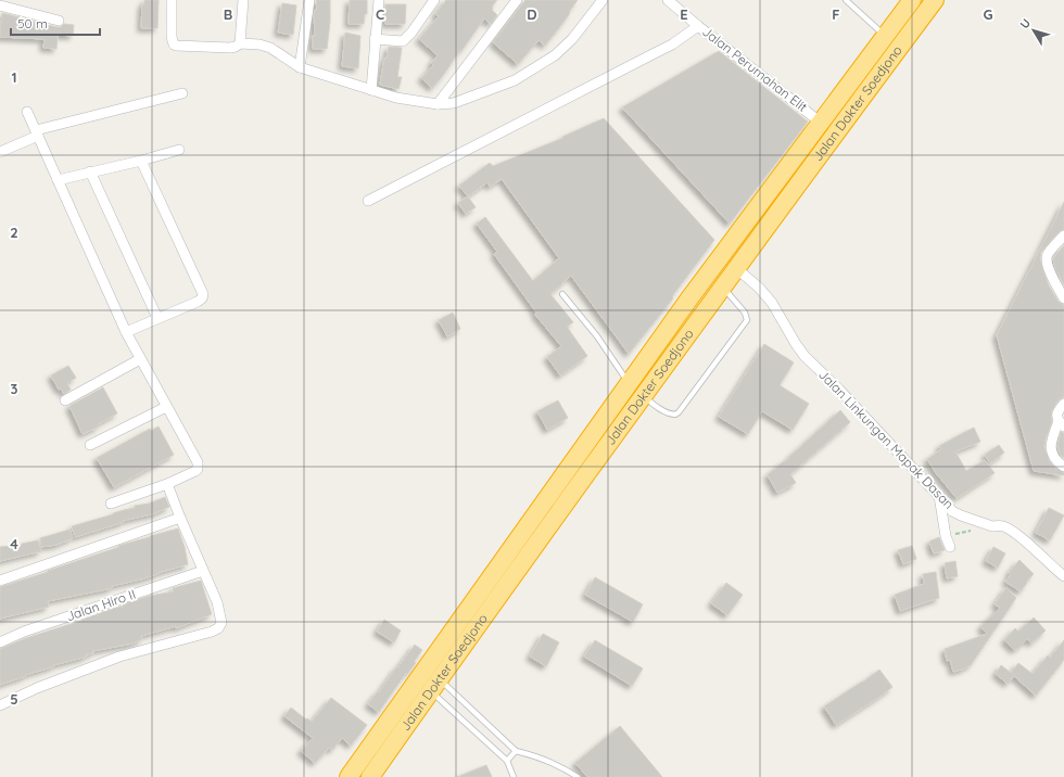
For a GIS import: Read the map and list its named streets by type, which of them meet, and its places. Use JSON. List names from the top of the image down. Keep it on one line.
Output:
{"streets":{"highway":["Jalan Dokter Soedjono"],"street":["Jalan Perumahan Elit","Jalan Linkungan Mapak Dasan","Jalan Hiro II"]},"crossings":[["Jalan Perumahan Elit","Jalan Dokter Soedjono"],["Jalan Dokter Soedjono","Jalan Linkungan Mapak Dasan"]],"scale_bar":"50 m","north":"top left","grid":{"columns":["B","C","D","E","F","G"],"rows":["1","2","3","4","5"]}}
